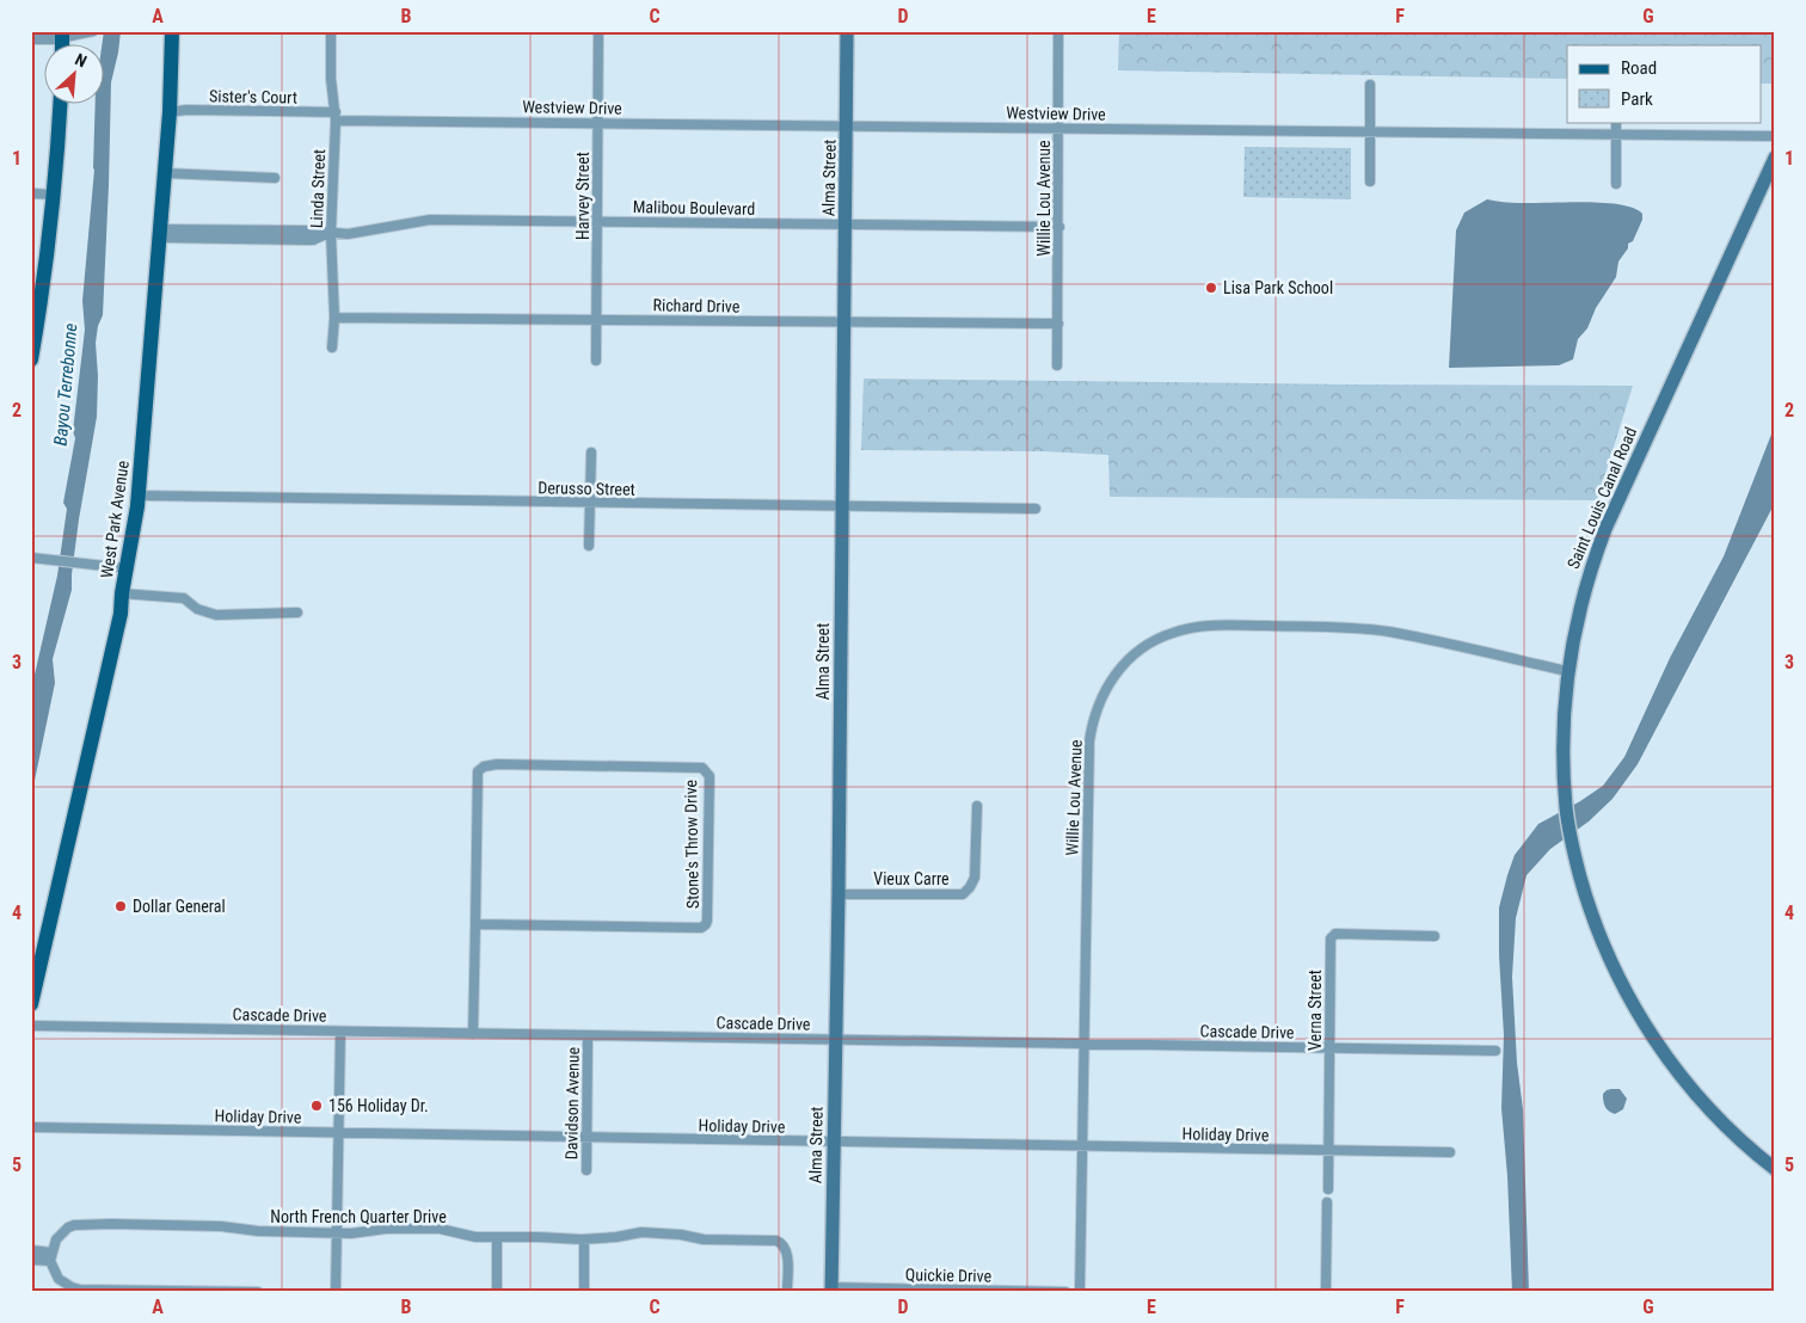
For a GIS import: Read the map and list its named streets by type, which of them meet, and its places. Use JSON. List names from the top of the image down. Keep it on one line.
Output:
{"streets":{"main road":["West Park Avenue"],"street":["Sister's Court","Westview Drive","Alma Street","Linda Street","Harvey Street","Willie Lou Avenue","Malibou Boulevard","Richard Drive","Derusso Street","Saint Louis Canal Road","Stone's Throw Drive","Vieux Carre","Verna Street","Cascade Drive","Davidson Avenue","Holiday Drive","North French Quarter Drive","Quickie Drive"]},"crossings":[["Sister's Court","Westview Drive"],["Sister's Court","Linda Street"],["Sister's Court","West Park Avenue"],["Westview Drive","Alma Street"],["Westview Drive","Linda Street"],["Westview Drive","Harvey Street"],["Westview Drive","Willie Lou Avenue"],["Alma Street","Malibou Boulevard"],["Alma Street","Richard Drive"],["Alma Street","Derusso Street"],["Alma Street","Vieux Carre"],["Alma Street","Cascade Drive"],["Alma Street","Holiday Drive"],["Alma Street","Quickie Drive"],["Linda Street","Malibou Boulevard"],["Linda Street","Richard Drive"],["Harvey Street","Malibou Boulevard"],["Harvey Street","Richard Drive"],["Willie Lou Avenue","Malibou Boulevard"],["Willie Lou Avenue","Richard Drive"],["Willie Lou Avenue","Saint Louis Canal Road"],["Willie Lou Avenue","Cascade Drive"],["Willie Lou Avenue","Holiday Drive"],["Malibou Boulevard","West Park Avenue"],["Derusso Street","West Park Avenue"],["Stone's Throw Drive","Cascade Drive"],["Verna Street","Cascade Drive"],["Verna Street","Holiday Drive"],["Cascade Drive","Davidson Avenue"],["Davidson Avenue","Holiday Drive"]],"water":["Bayou Terrebonne"],"places":["Lisa Park School","Dollar General","156 Holiday Dr."],"legend":["Road","Park"],"north":"top right","grid":{"columns":["A","B","C","D","E","F","G"],"rows":["1","2","3","4","5"]}}
